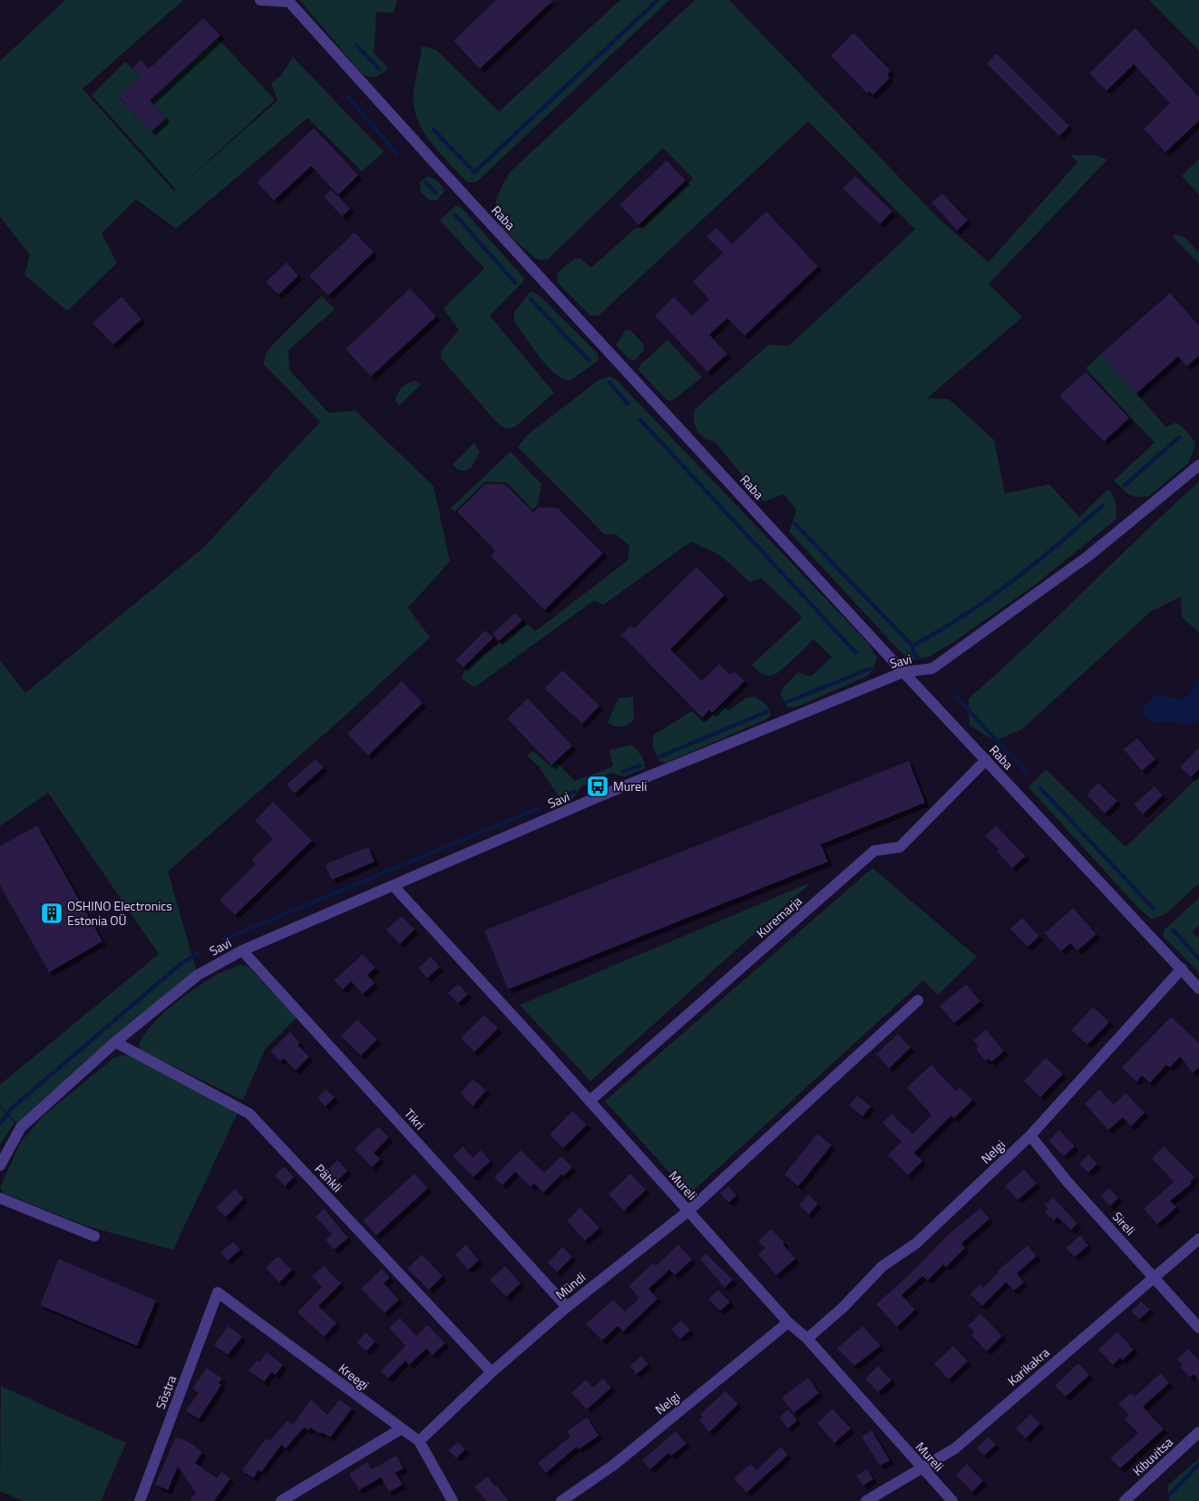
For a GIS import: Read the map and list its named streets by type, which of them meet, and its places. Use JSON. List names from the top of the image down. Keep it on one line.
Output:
{"streets":{"street":["Raba","Savi","Kuremarja","Tikri","Nelgi","Pähkli","Mureli","Sireli","Mündi","Karikakra","Kreegi","Sõstra","Kibuvitsa"]},"crossings":[["Raba","Savi"],["Raba","Kuremarja"],["Raba","Nelgi"],["Savi","Tikri"],["Savi","Pähkli"],["Savi","Mureli"],["Kuremarja","Mureli"],["Tikri","Mündi"],["Nelgi","Mureli"],["Nelgi","Sireli"],["Pähkli","Mündi"],["Mureli","Mündi"],["Mureli","Karikakra"],["Sireli","Karikakra"],["Mündi","Kreegi"],["Kreegi","Sõstra"]],"places":{"bus stop":["Mureli"],"building":["OSHINO Electronics Estonia OÜ"]}}
